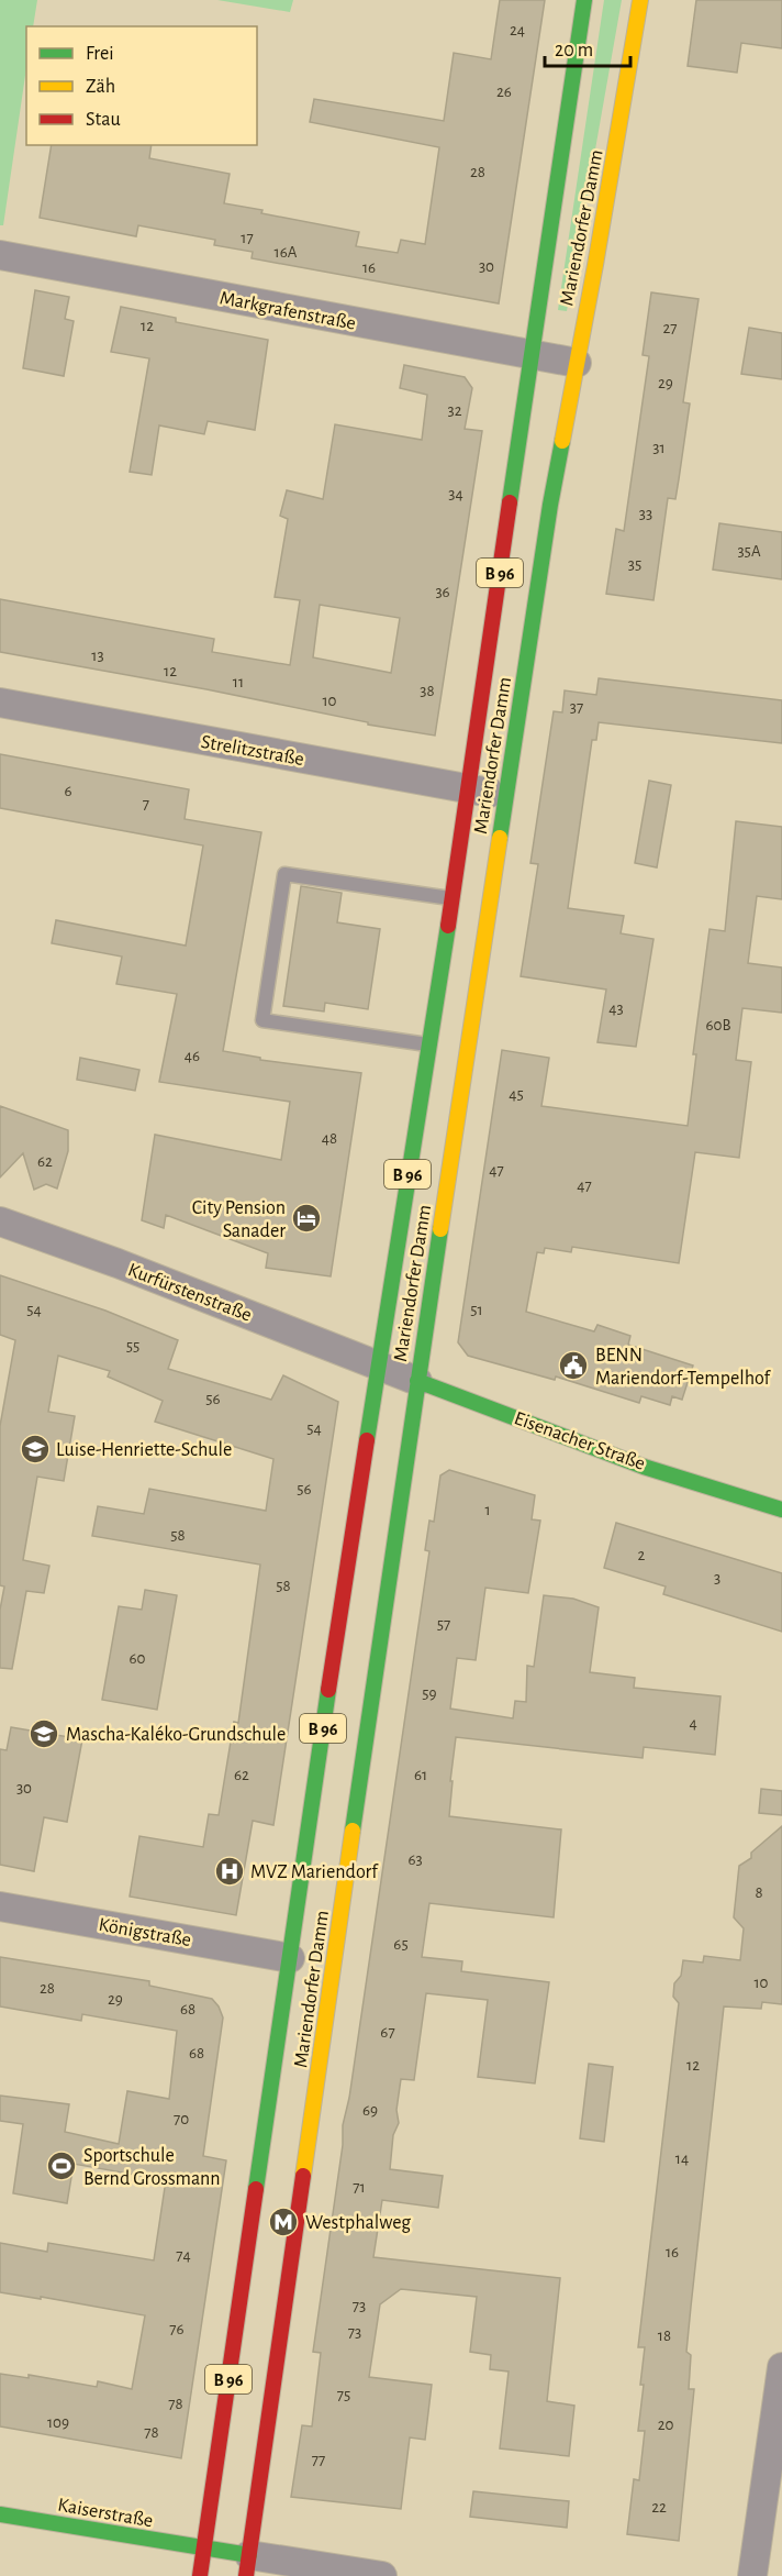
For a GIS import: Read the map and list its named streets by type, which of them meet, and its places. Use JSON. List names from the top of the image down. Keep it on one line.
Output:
{"streets":{"main road":["Mariendorfer Damm","B 96","Eisenacher Straße","Kaiserstraße"],"street":["Markgrafenstraße","Strelitzstraße","Kurfürstenstraße","Königstraße"]},"crossings":[["Mariendorfer Damm","Markgrafenstraße"],["Mariendorfer Damm","Strelitzstraße"],["Mariendorfer Damm","Kurfürstenstraße"],["Mariendorfer Damm","Eisenacher Straße"],["Mariendorfer Damm","Königstraße"],["Mariendorfer Damm","Kaiserstraße"],["Kurfürstenstraße","Eisenacher Straße"]],"places":{"hotel":["City Pension Sanader"],"public building":["BENN Mariendorf-Tempelhof"],"school or university":["Luise-Henriette-Schule","Mascha-Kaléko-Grundschule"],"hospital":["MVZ Mariendorf"],"sports":["Sportschule Bernd Grossmann"],"metro station":["Westphalweg"]},"house_numbers":["24","26","28","17","16A","30","16","12","27","29","32","31","34","33","35A","35","36","13","12","11","38","10","37","6","7","43","60B","46","45","48","62","47","47","54","51","55","56","54","56","1","58","2","3","58","57","60","59","4","62","61","30","63","8","65","10","28","29","68","67","68","12","69","70","14","71","16","74","73","76","73","18","75","78","109","20","78","77","22"],"legend":["Frei","Zäh","Stau"],"scale_bar":"20 m"}
